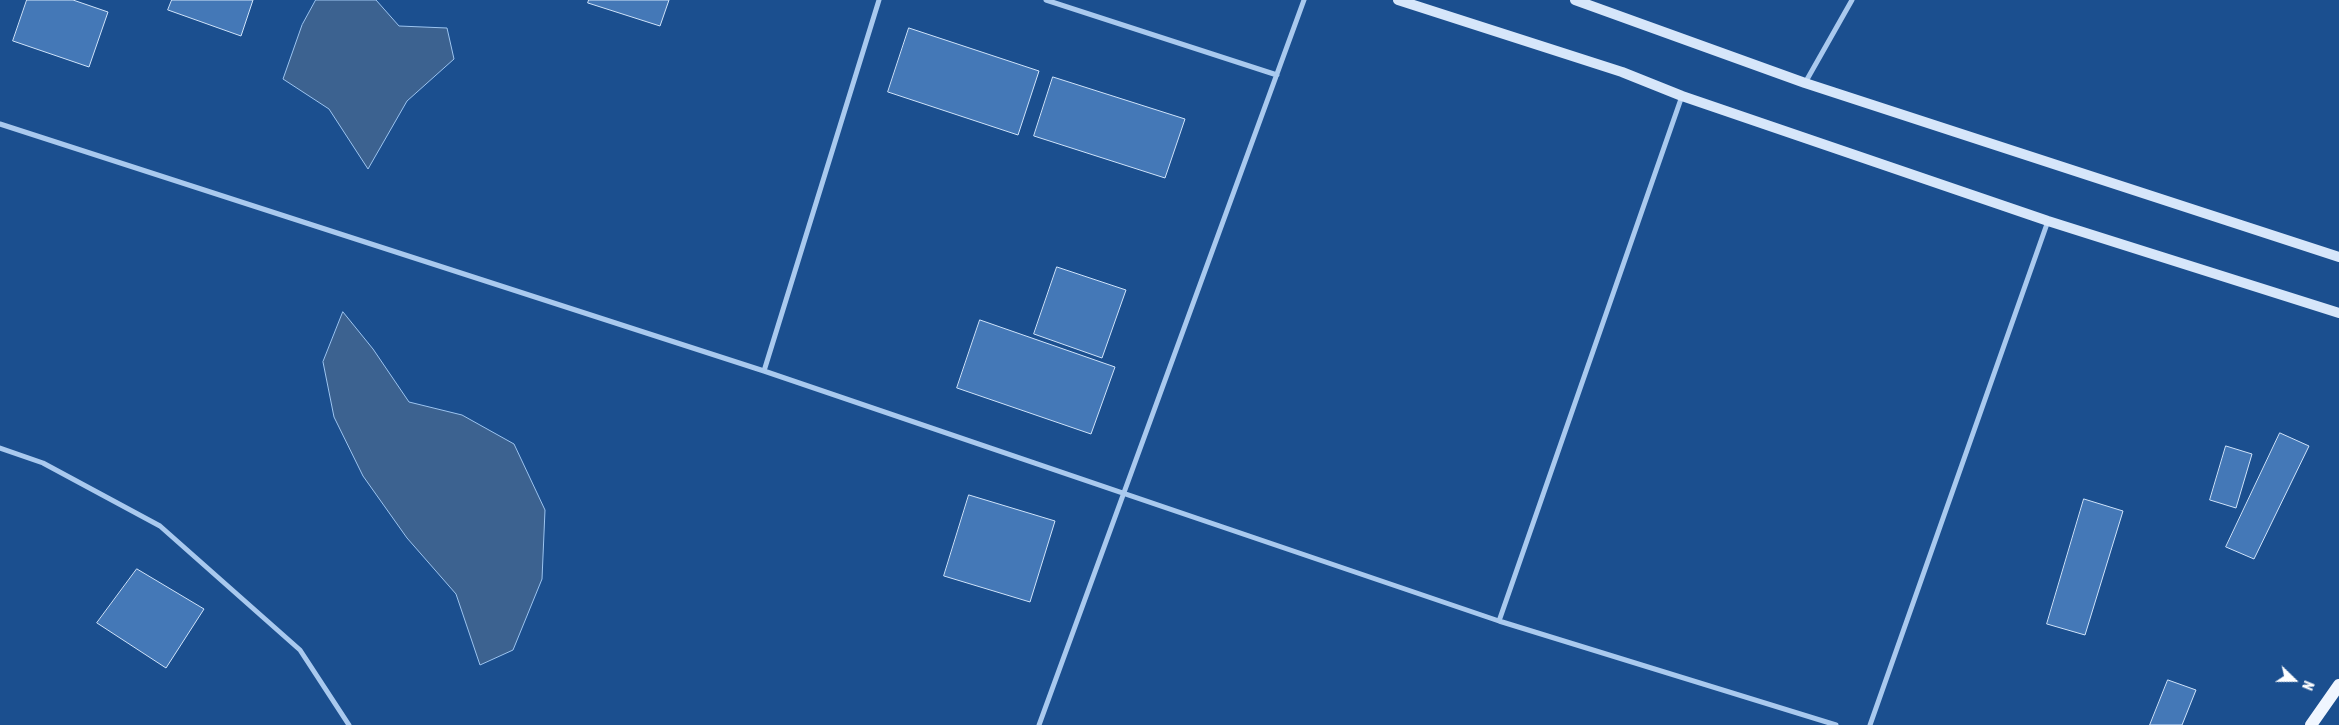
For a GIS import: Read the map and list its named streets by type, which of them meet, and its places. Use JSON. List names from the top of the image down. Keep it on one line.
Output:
{"north":"right"}
